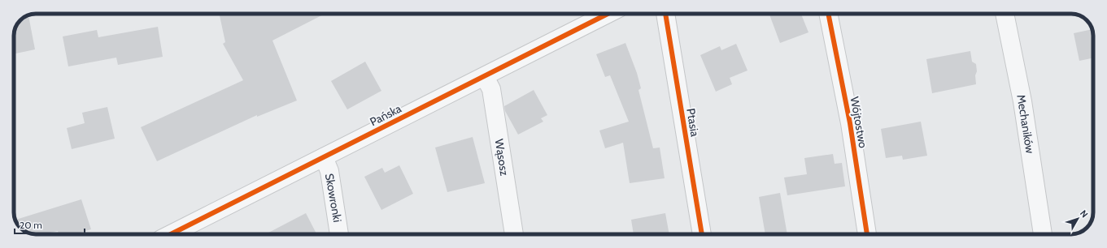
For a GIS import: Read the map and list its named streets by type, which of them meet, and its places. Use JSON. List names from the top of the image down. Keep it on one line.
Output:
{"streets":{"street":["Pańska","Ptasia","Wójtostwo","Mechaników","Wąsosz","Skowronki"]},"crossings":[["Pańska","Wąsosz"],["Pańska","Skowronki"]],"scale_bar":"20 m","north":"top right"}
